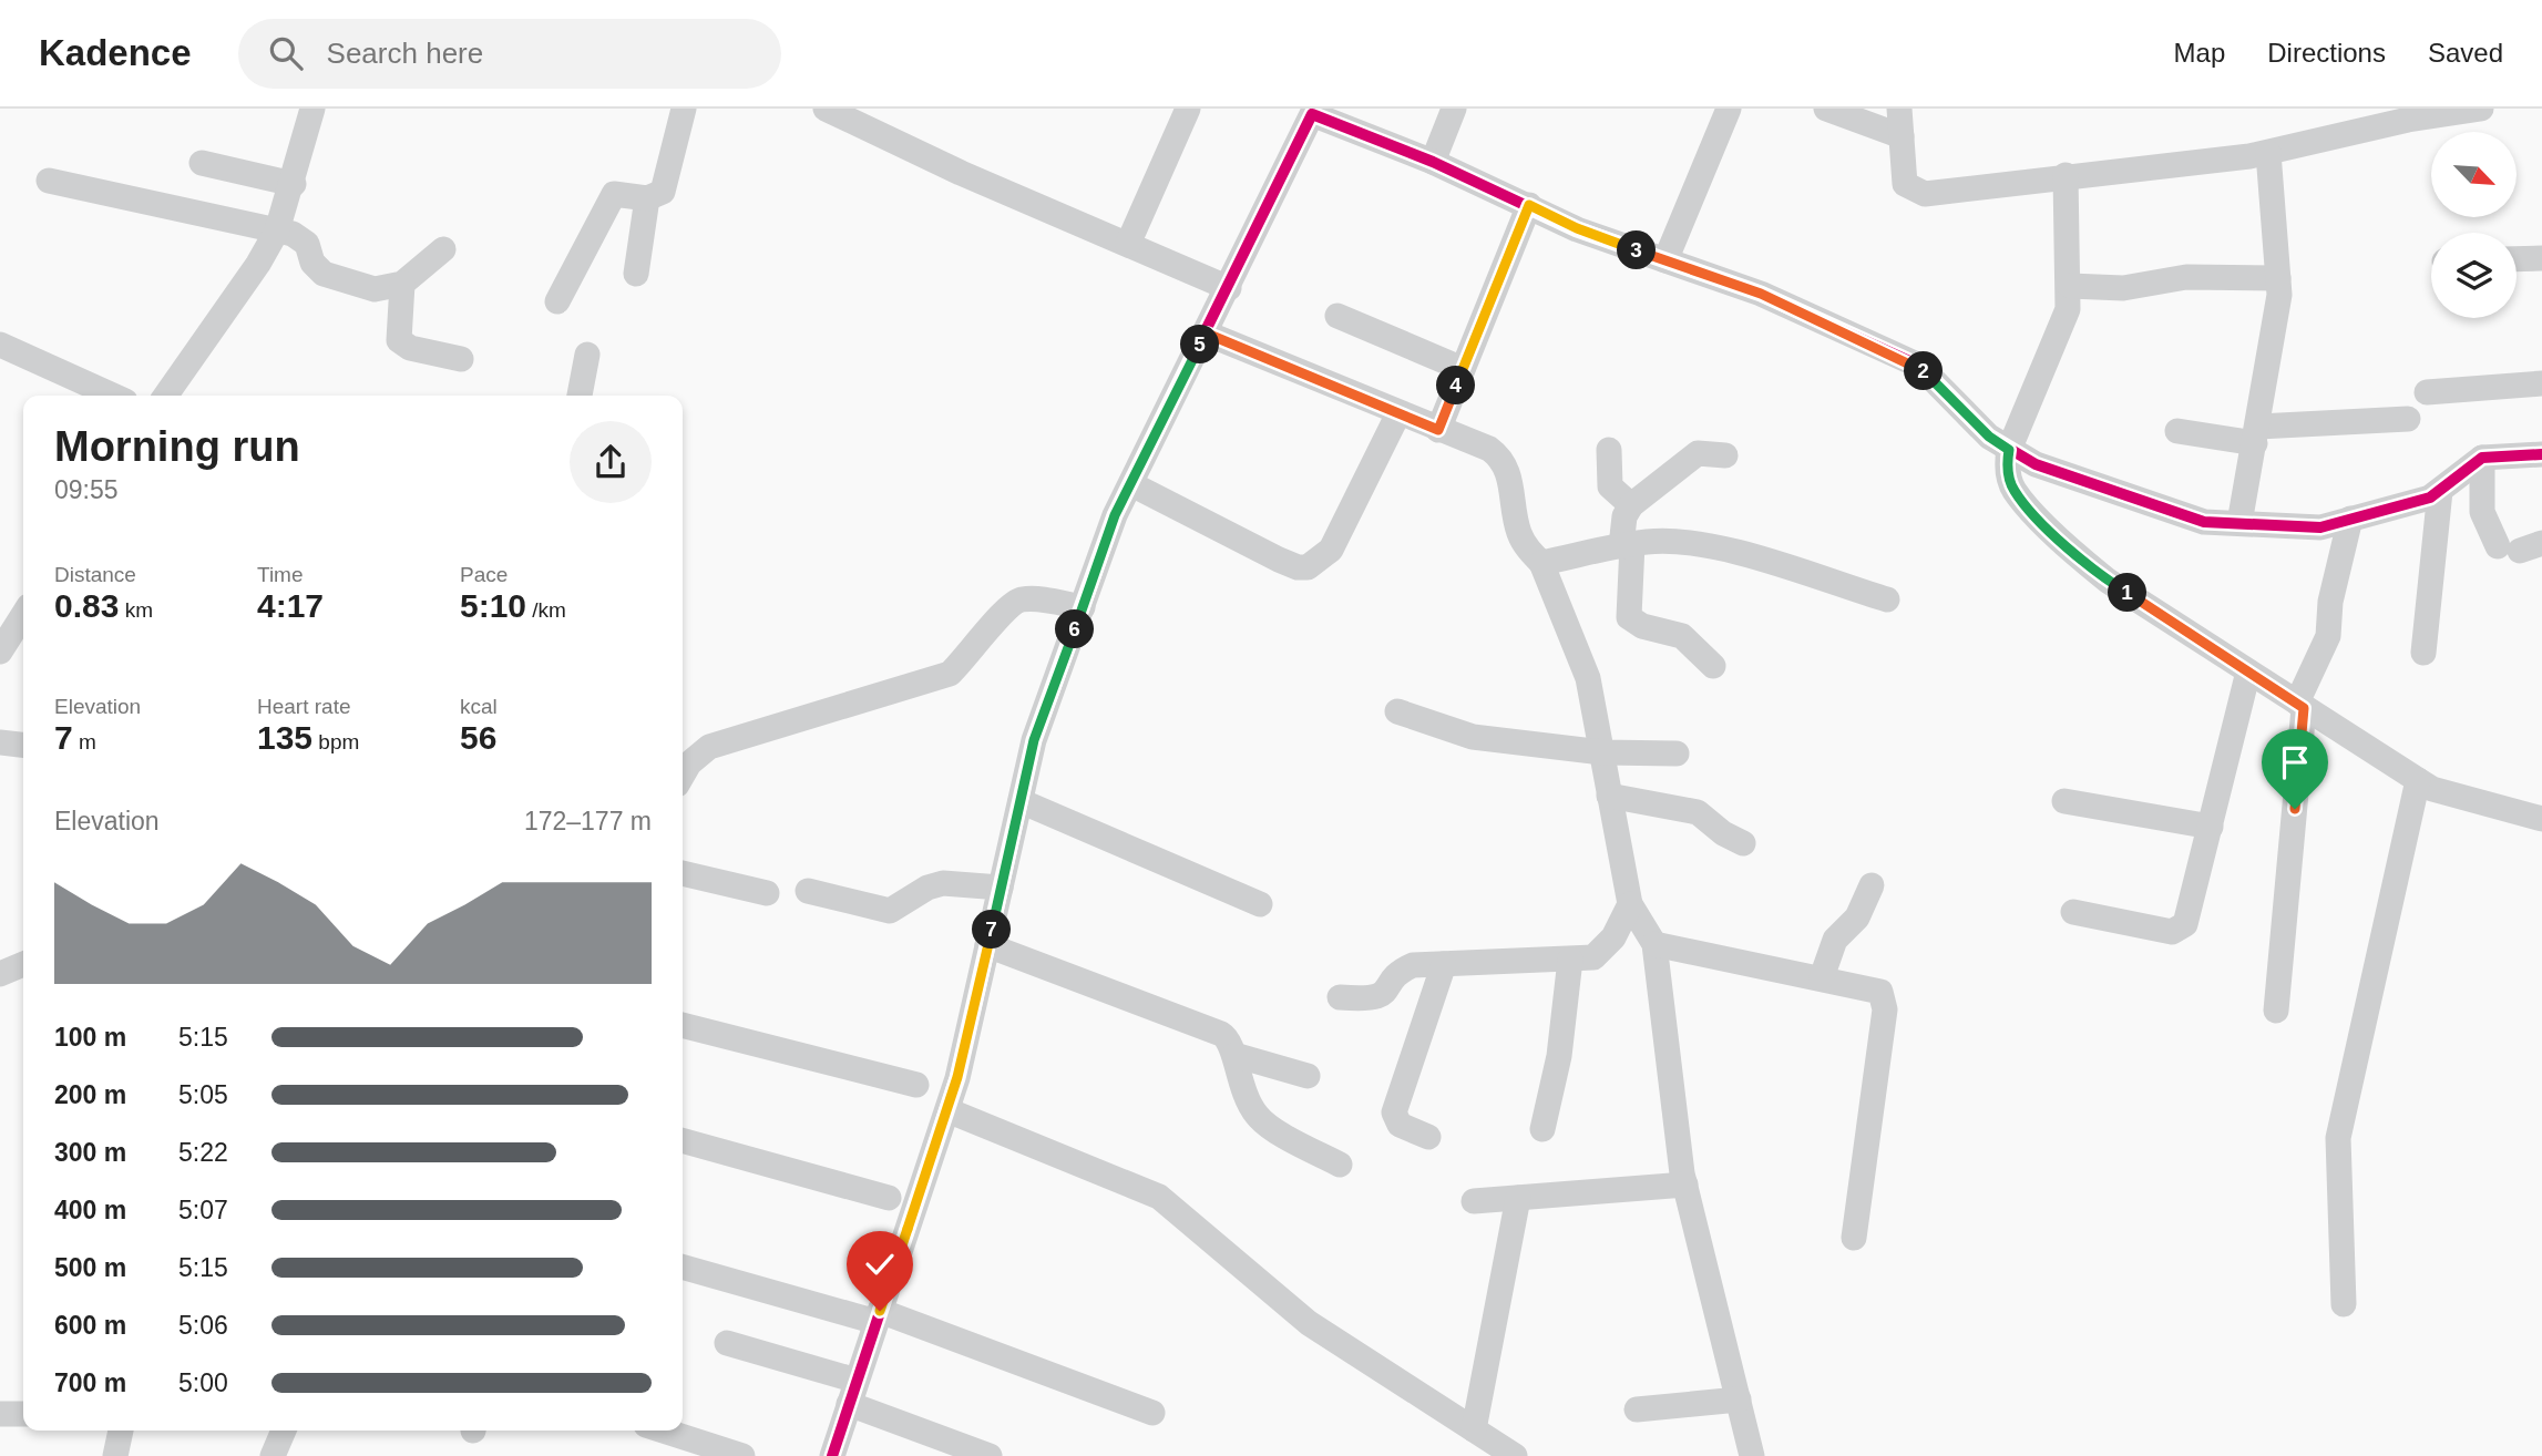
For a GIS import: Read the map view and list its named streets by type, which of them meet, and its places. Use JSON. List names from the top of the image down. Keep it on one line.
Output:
{"north":"bottom right","page":{"header":"Kadence","search":"Search here","nav":["Map","Directions","Saved"],"pins":["3","5","2","4","1","6","7"],"heading":["Morning run","09:55"],"stats":[["Distance","0.83 km"],["Time","4:17"],["Pace","5:10 /km"],["Elevation","7 m"],["Heart rate","135 bpm"],["kcal","56"]],"chart":["Elevation","172–177 m"],"list":[{"name":"100 m","note":"5:15"},{"name":"200 m","note":"5:05"},{"name":"300 m","note":"5:22"},{"name":"400 m","note":"5:07"},{"name":"500 m","note":"5:15"},{"name":"600 m","note":"5:06"},{"name":"700 m","note":"5:00"}]}}
